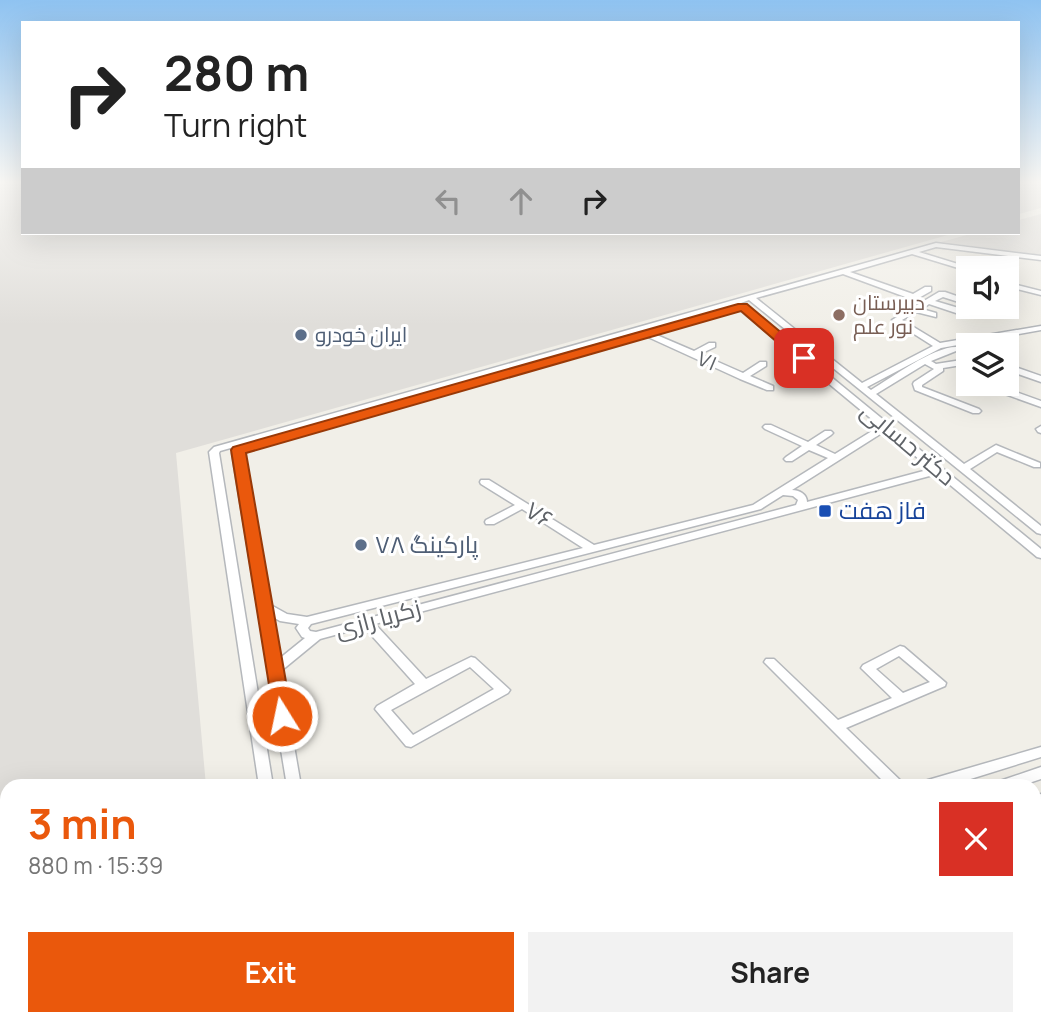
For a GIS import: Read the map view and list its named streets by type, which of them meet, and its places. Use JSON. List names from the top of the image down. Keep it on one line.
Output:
{"streets":{"street":["۷۱","دکتر حسابی","۷۶","زکریا رازی"]},"crossings":[["دکتر حسابی","زکریا رازی"],["۷۶","زکریا رازی"]],"places":{"other":["دبیرستان نور علم","ایران خودرو","پارکینگ ۷۸"],"transit":["فاز هفت"]},"page":{"turn":["280 m","Turn right"],"heading":["3 min","880 m · 15:39"],"buttons":["Exit","Share"]}}
